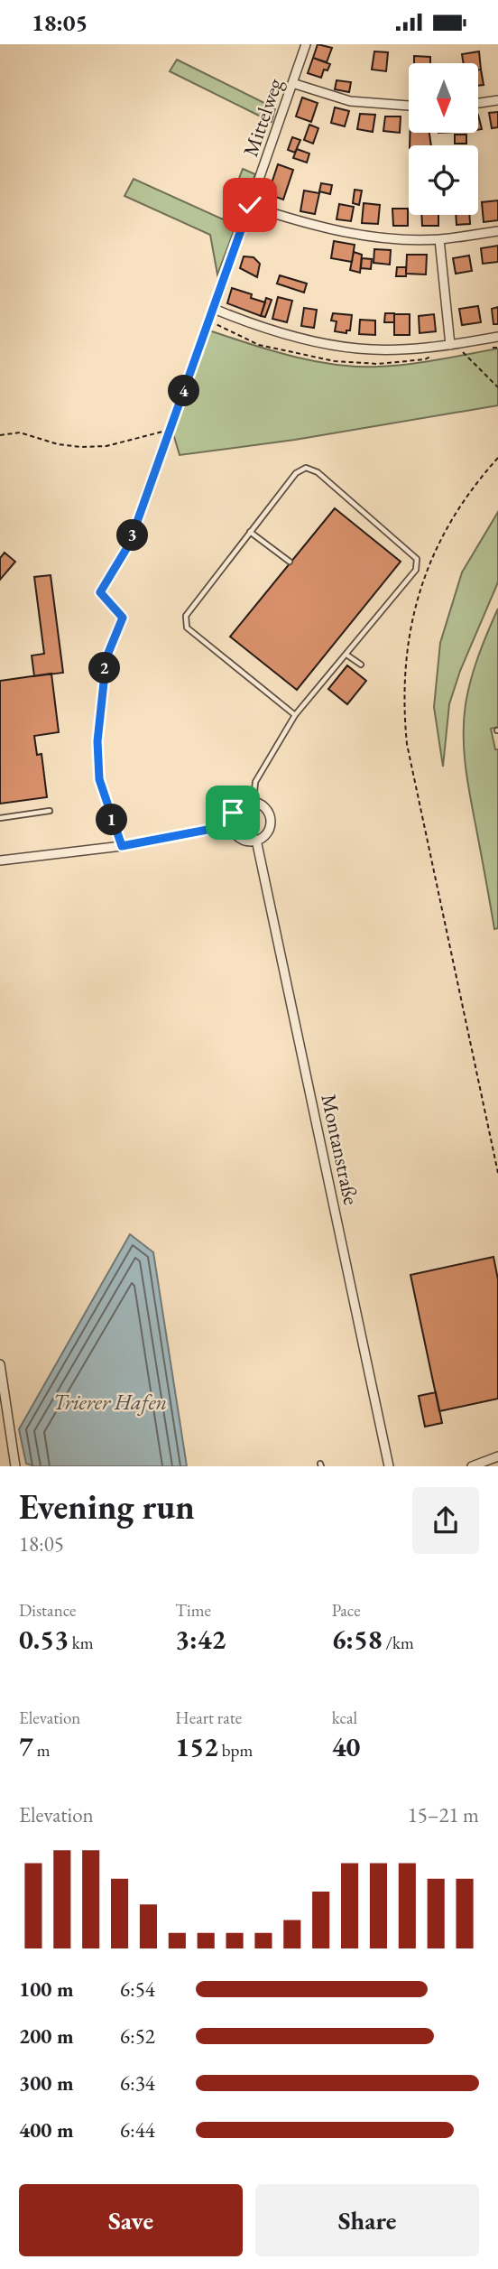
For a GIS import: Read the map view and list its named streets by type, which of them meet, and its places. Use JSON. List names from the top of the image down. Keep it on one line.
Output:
{"streets":{"street":["Mittelweg","Montanstraße"]},"water":["Trierer Hafen"],"north":"bottom","page":{"status":"18:05","pins":["4","3","2","1"],"heading":["Evening run","18:05"],"stats":[["Distance","0.53 km"],["Time","3:42"],["Pace","6:58 /km"],["Elevation","7 m"],["Heart rate","152 bpm"],["kcal","40"]],"chart":["Elevation","15–21 m"],"list":[{"name":"100 m","note":"6:54"},{"name":"200 m","note":"6:52"},{"name":"300 m","note":"6:34"},{"name":"400 m","note":"6:44"}],"buttons":["Save","Share"]}}
